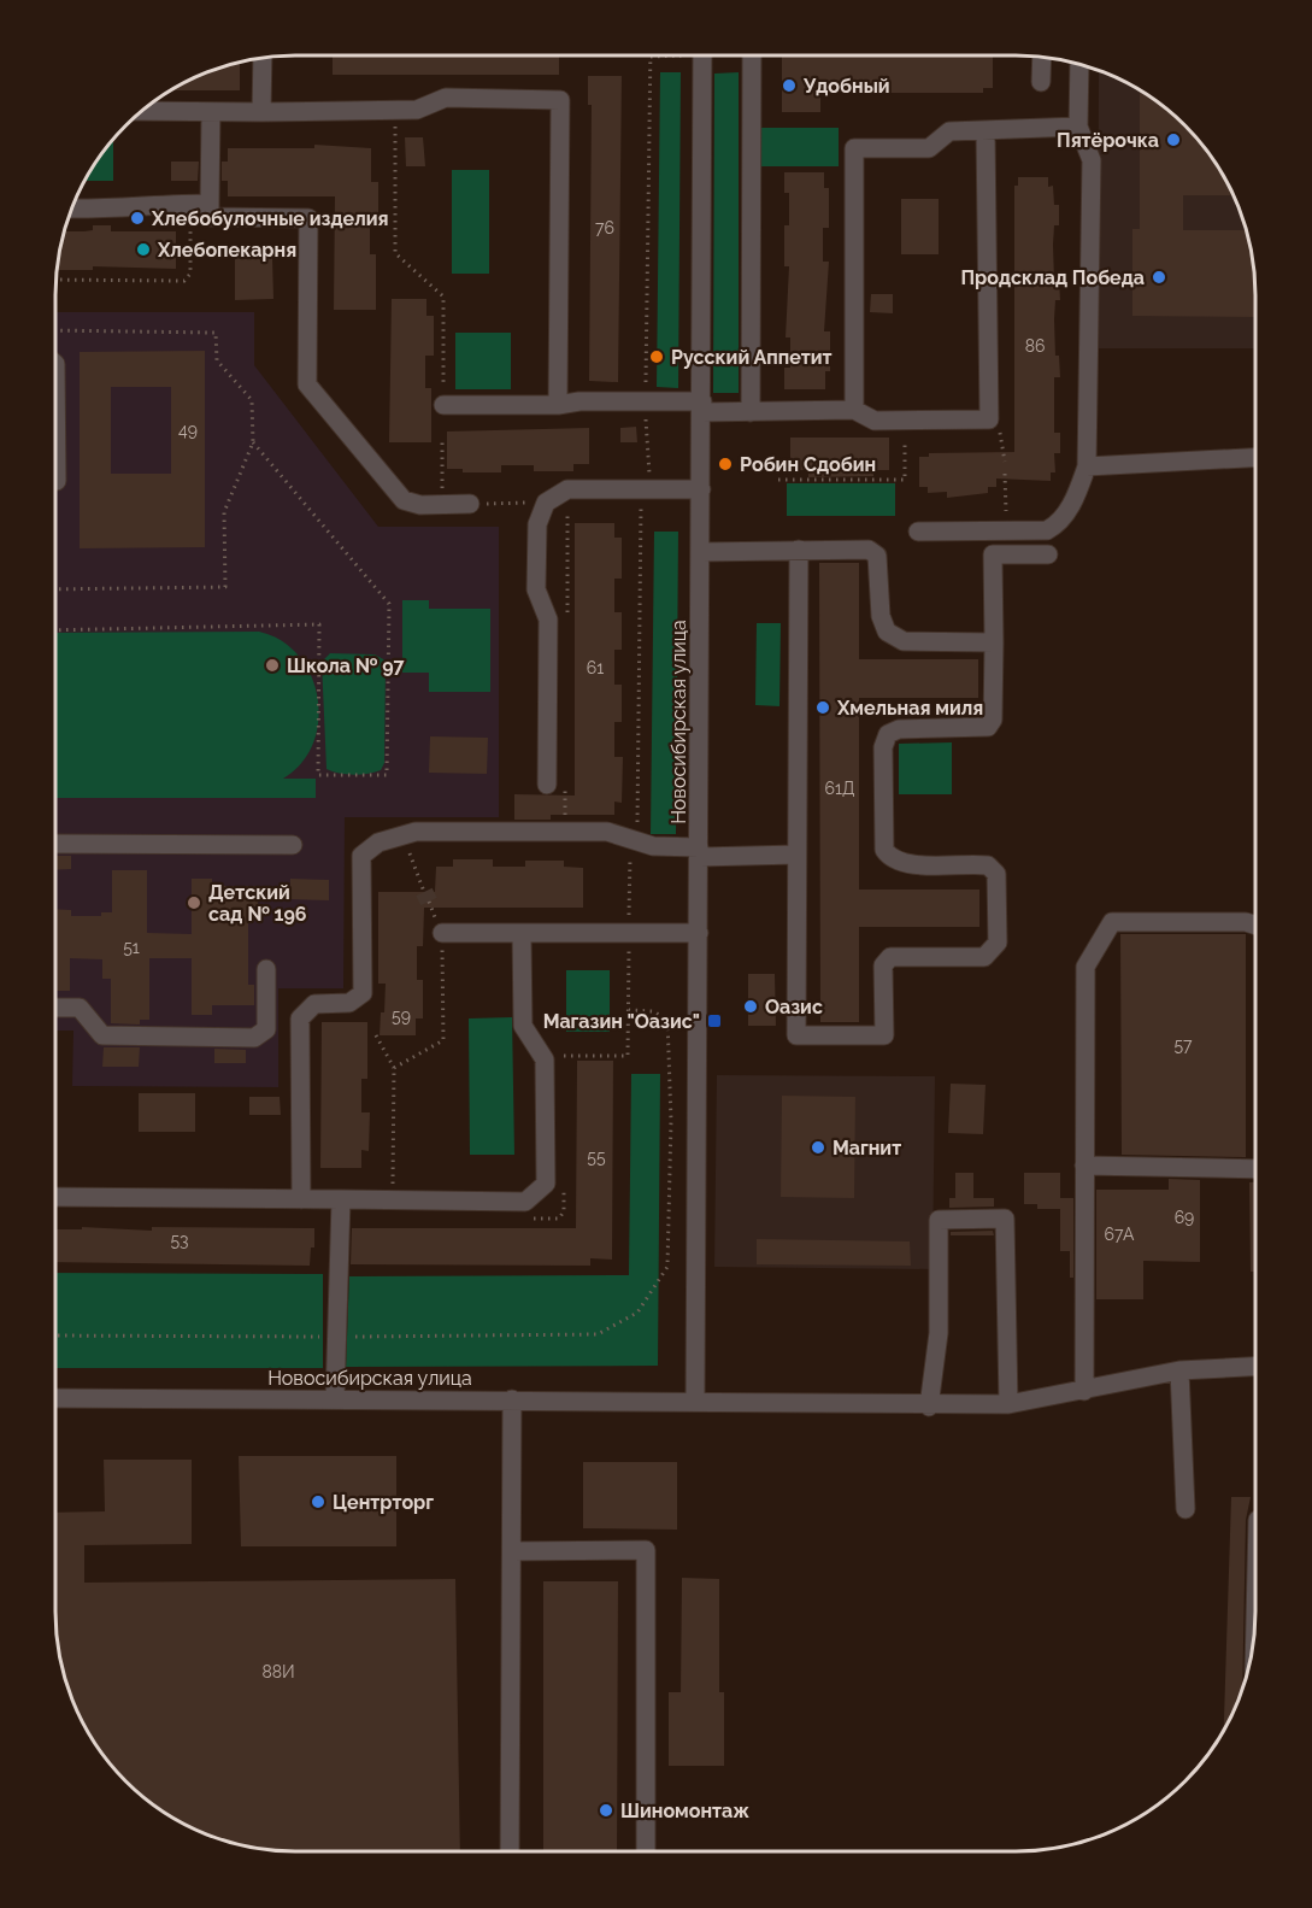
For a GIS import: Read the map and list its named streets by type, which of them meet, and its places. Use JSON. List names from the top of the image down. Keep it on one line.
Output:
{"streets":{"street":["Новосибирская улица"]},"places":{"other":["Удобный","Пятёрочка","Хлебобулочные изделия","Хлебопекарня","Продсклад Победа","Русский Аппетит","Робин Сдобин","Школа № 97","Хмельная миля","Детский сад № 196","Оазис","Магнит","Центрторг","Шиномонтаж"],"transit":["Магазин \"Оазис\""]},"house_numbers":["76","86","49","61","61Д","51","59","57","55","69","67А","53","88И"]}
